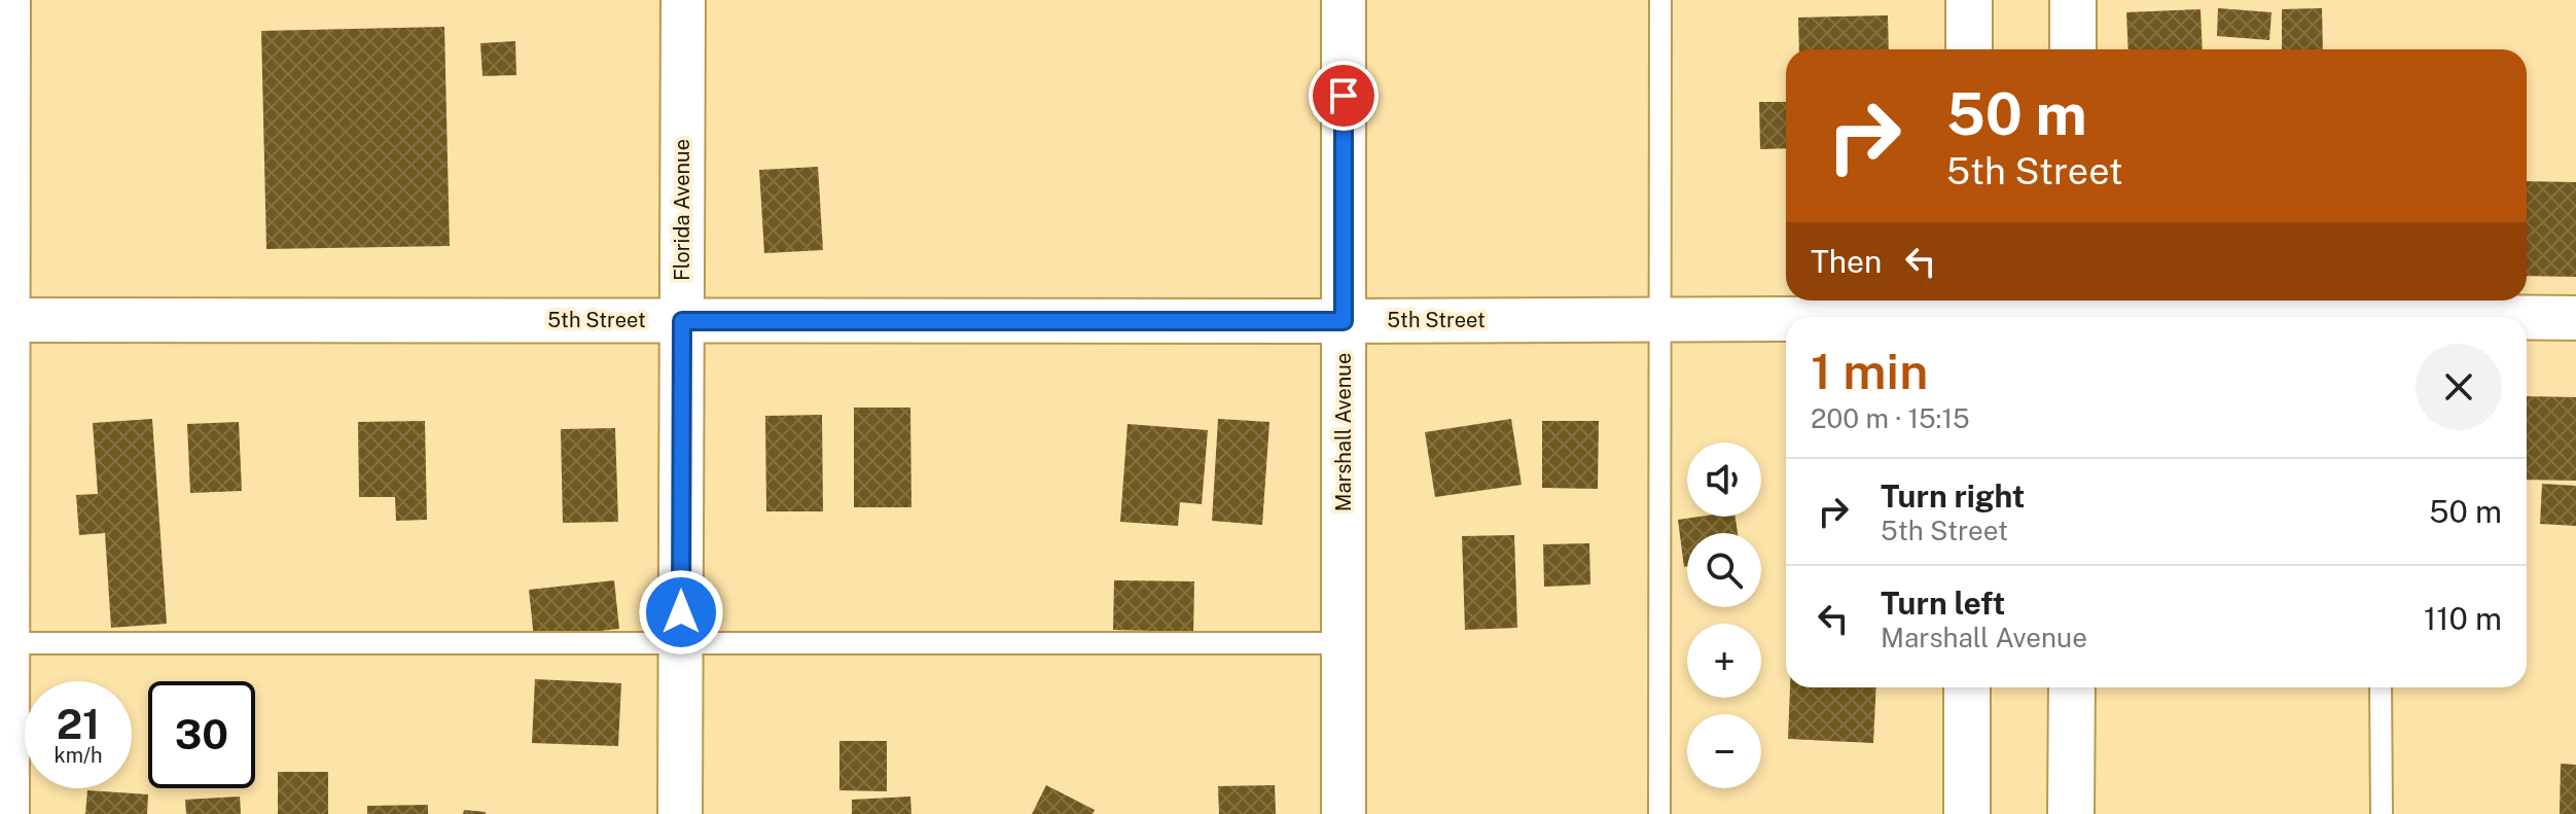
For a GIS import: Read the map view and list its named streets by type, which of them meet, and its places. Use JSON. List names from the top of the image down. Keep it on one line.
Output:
{"streets":{"street":["Florida Avenue","5th Street","Marshall Avenue"]},"crossings":[["Florida Avenue","5th Street"],["5th Street","Marshall Avenue"]],"page":{"turn":["50 m","5th Street"],"then":"Then","heading":["1 min","200 m · 15:15"],"map_buttons":["+","−"],"list":[{"name":"Turn right","note":"5th Street","value":"50 m"},{"name":"Turn left","note":"Marshall Avenue","value":"110 m"}],"speed":"21 km/h","limit":"30"}}
